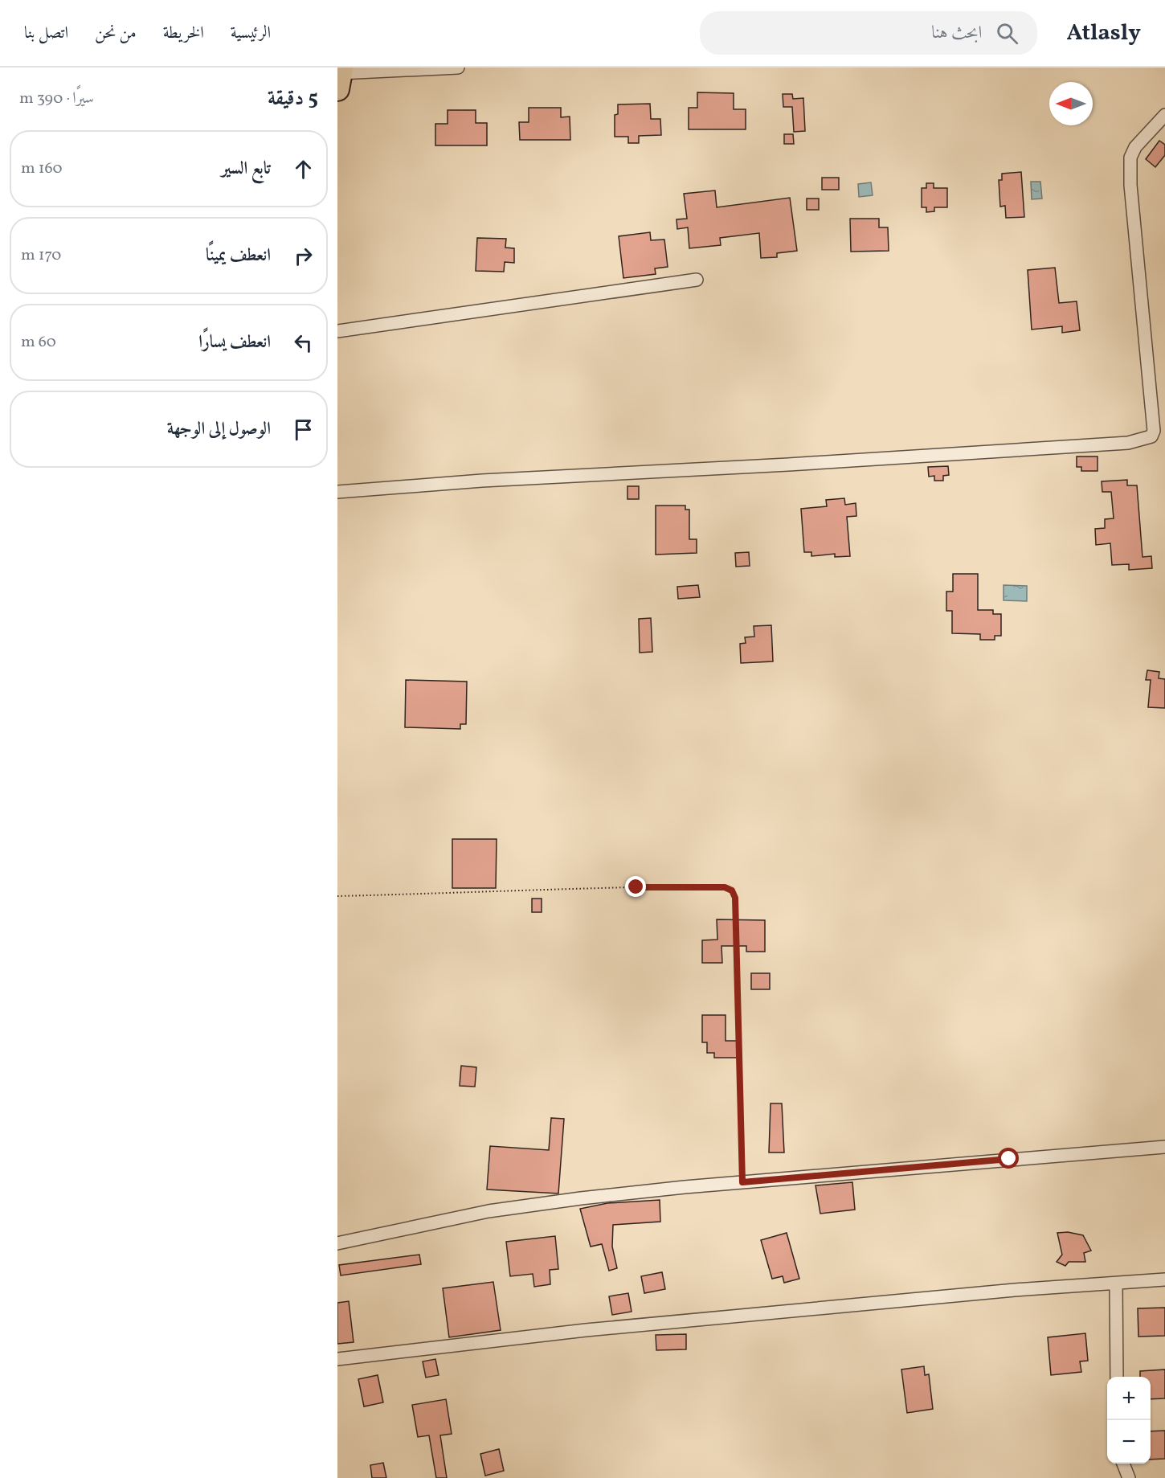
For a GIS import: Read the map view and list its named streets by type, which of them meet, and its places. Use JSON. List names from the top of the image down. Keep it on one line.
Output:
{"north":"left","page":{"header":"Atlasly","search":"ابحث هنا","nav":["الرئيسية","الخريطة","من نحن","اتصل بنا"],"heading":["5 دقيقة","سيرًا · 390 m"],"list":[["تابع السير","160 m"],["انعطف يمينًا","170 m"],["انعطف يسارًا","60 m"],"الوصول إلى الوجهة"],"map_buttons":["+","−"]}}
